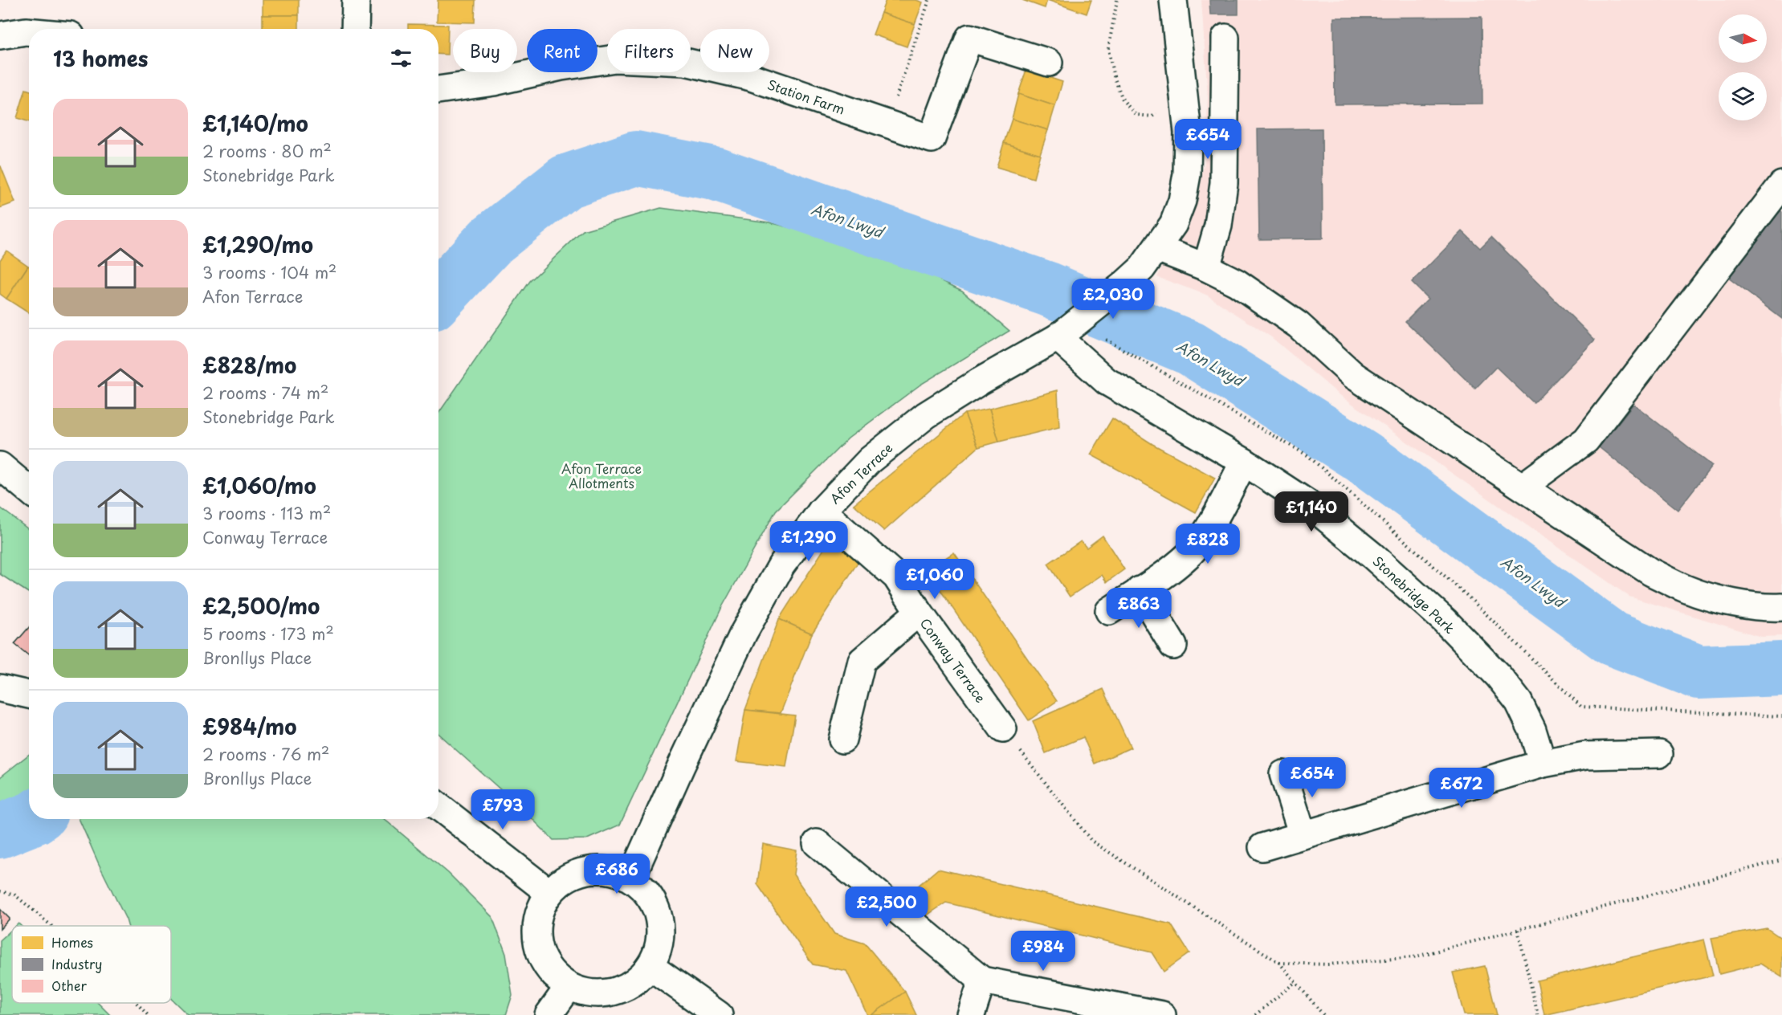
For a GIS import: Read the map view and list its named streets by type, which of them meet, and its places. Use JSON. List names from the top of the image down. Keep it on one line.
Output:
{"streets":{"street":["Station Farm","Afon Terrace","Stonebridge Park","Conway Terrace"]},"crossings":[["Afon Terrace","Stonebridge Park"],["Afon Terrace","Conway Terrace"]],"water":["Afon Lwyd"],"parks":["Afon Terrace Allotments"],"legend":["Homes","Industry","Other"],"north":"right","page":{"chip":["Buy","Rent","Filters","New"],"heading":"13 homes","list":[{"name":"£1,140/mo","note":"2 rooms · 80 m² · Stonebridge Park"},{"name":"£1,290/mo","note":"3 rooms · 104 m² · Afon Terrace"},{"name":"£828/mo","note":"2 rooms · 74 m² · Stonebridge Park"},{"name":"£1,060/mo","note":"3 rooms · 113 m² · Conway Terrace"},{"name":"£2,500/mo","note":"5 rooms · 173 m² · Bronllys Place"},{"name":"£984/mo","note":"2 rooms · 76 m² · Bronllys Place"}],"price":["£654","£2,030","£1,140","£1,290","£828","£1,060","£863","£654","£672","£793","£686","£2,500","£984"]}}
